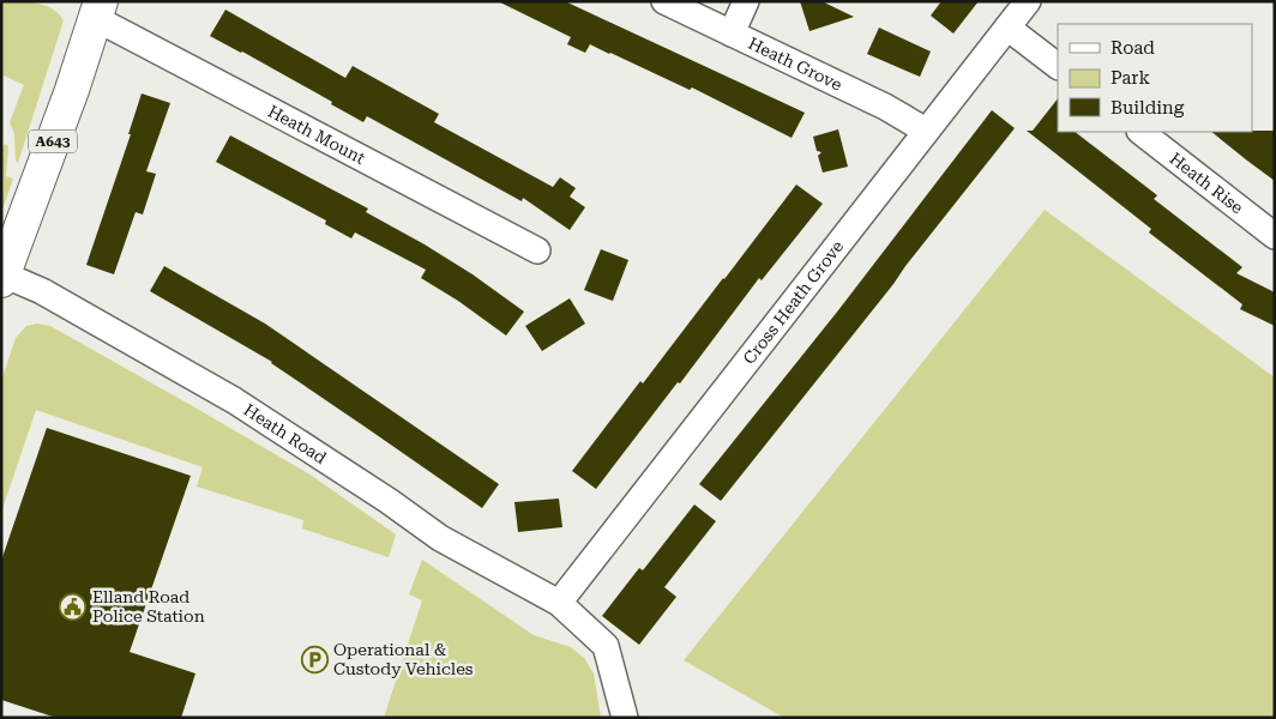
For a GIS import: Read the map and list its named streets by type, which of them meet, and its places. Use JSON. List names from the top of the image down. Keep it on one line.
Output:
{"streets":{"main road":["A643"],"street":["Heath Grove","Heath Mount","Heath Rise","Cross Heath Grove","Heath Road"]},"crossings":[["Heath Grove","Cross Heath Grove"],["Heath Mount","A643"],["A643","Heath Road"],["Cross Heath Grove","Heath Road"]],"places":{"public building":["Elland Road Police Station"],"parking":["Operational & Custody Vehicles"]},"legend":["Road","Park","Building"]}
